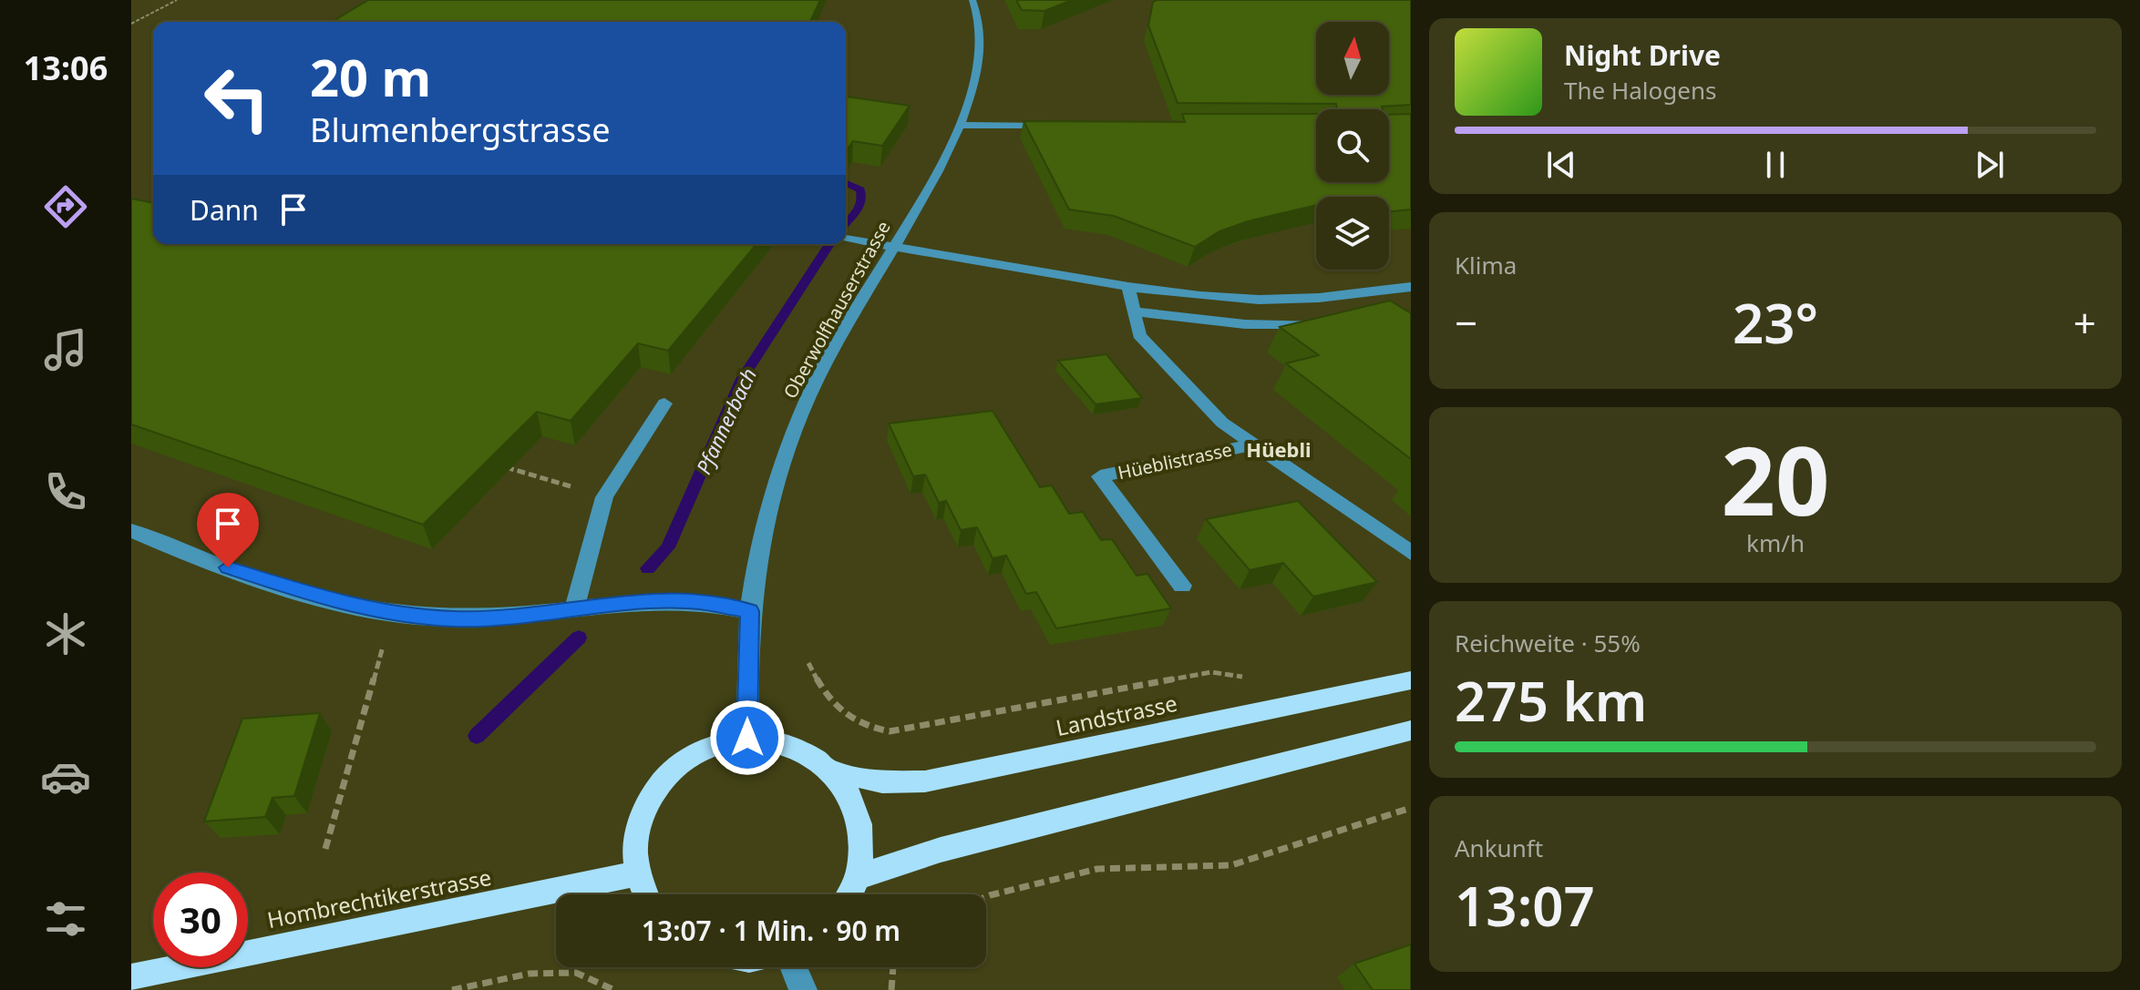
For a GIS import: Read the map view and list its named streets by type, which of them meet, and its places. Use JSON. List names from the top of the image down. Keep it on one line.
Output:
{"streets":{"main road":["Landstrasse","Hombrechtikerstrasse"],"street":["Oberwolfhauserstrasse","Hüeblistrasse"]},"districts":["Hüebli"],"water":["Pfannerbach"],"north":"top","page":{"tabs":"13:06","turn":["20 m","Blumenbergstrasse"],"song":["Night Drive","The Halogens"],"then":"Dann","tile":["Klima",["20","km/h"],["Reichweite · 55%","275 km"],["Ankunft","13:07"]],"heat":["−","23°","+"],"limit":"30","trip":"13:07 · 1 Min. · 90 m"}}
